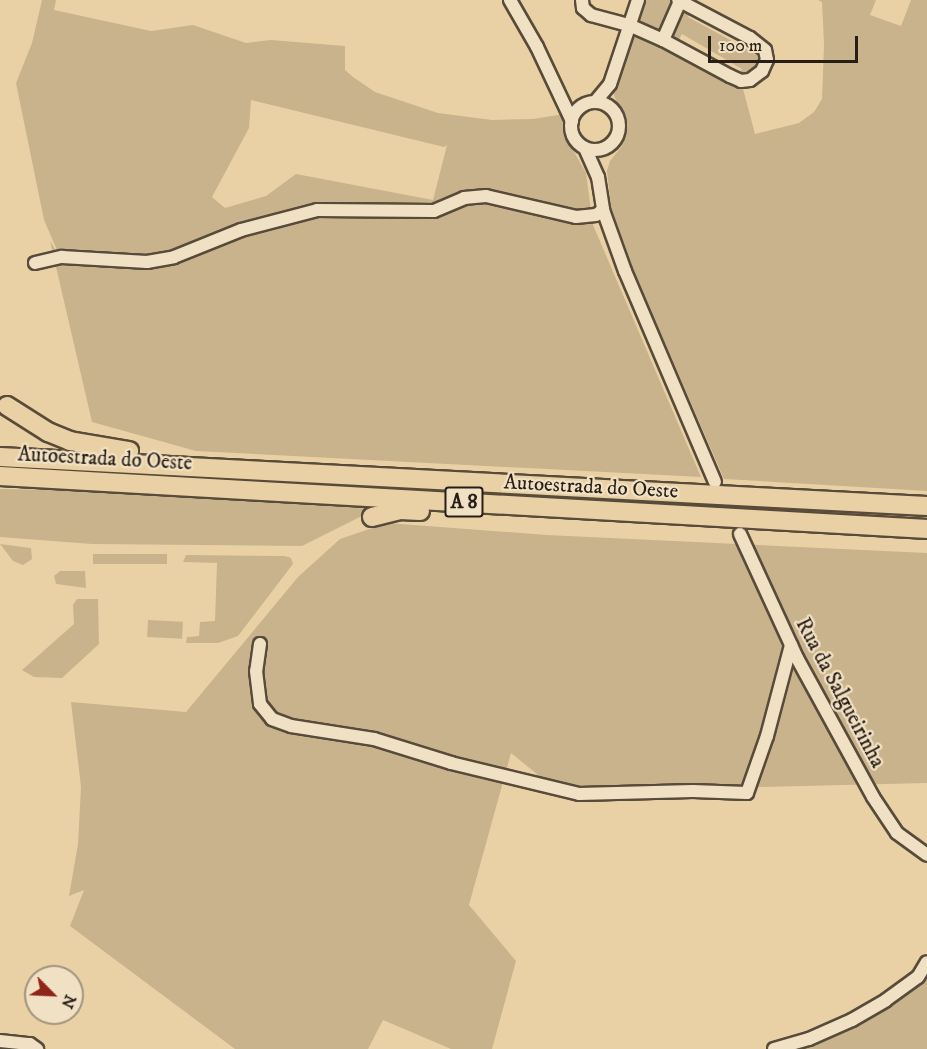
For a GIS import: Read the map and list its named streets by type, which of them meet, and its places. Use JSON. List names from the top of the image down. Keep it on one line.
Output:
{"streets":{"highway":["Autoestrada do Oeste","A 8"],"street":["Rua da Salgueirinha"]},"scale_bar":"100 m","north":"bottom right"}
